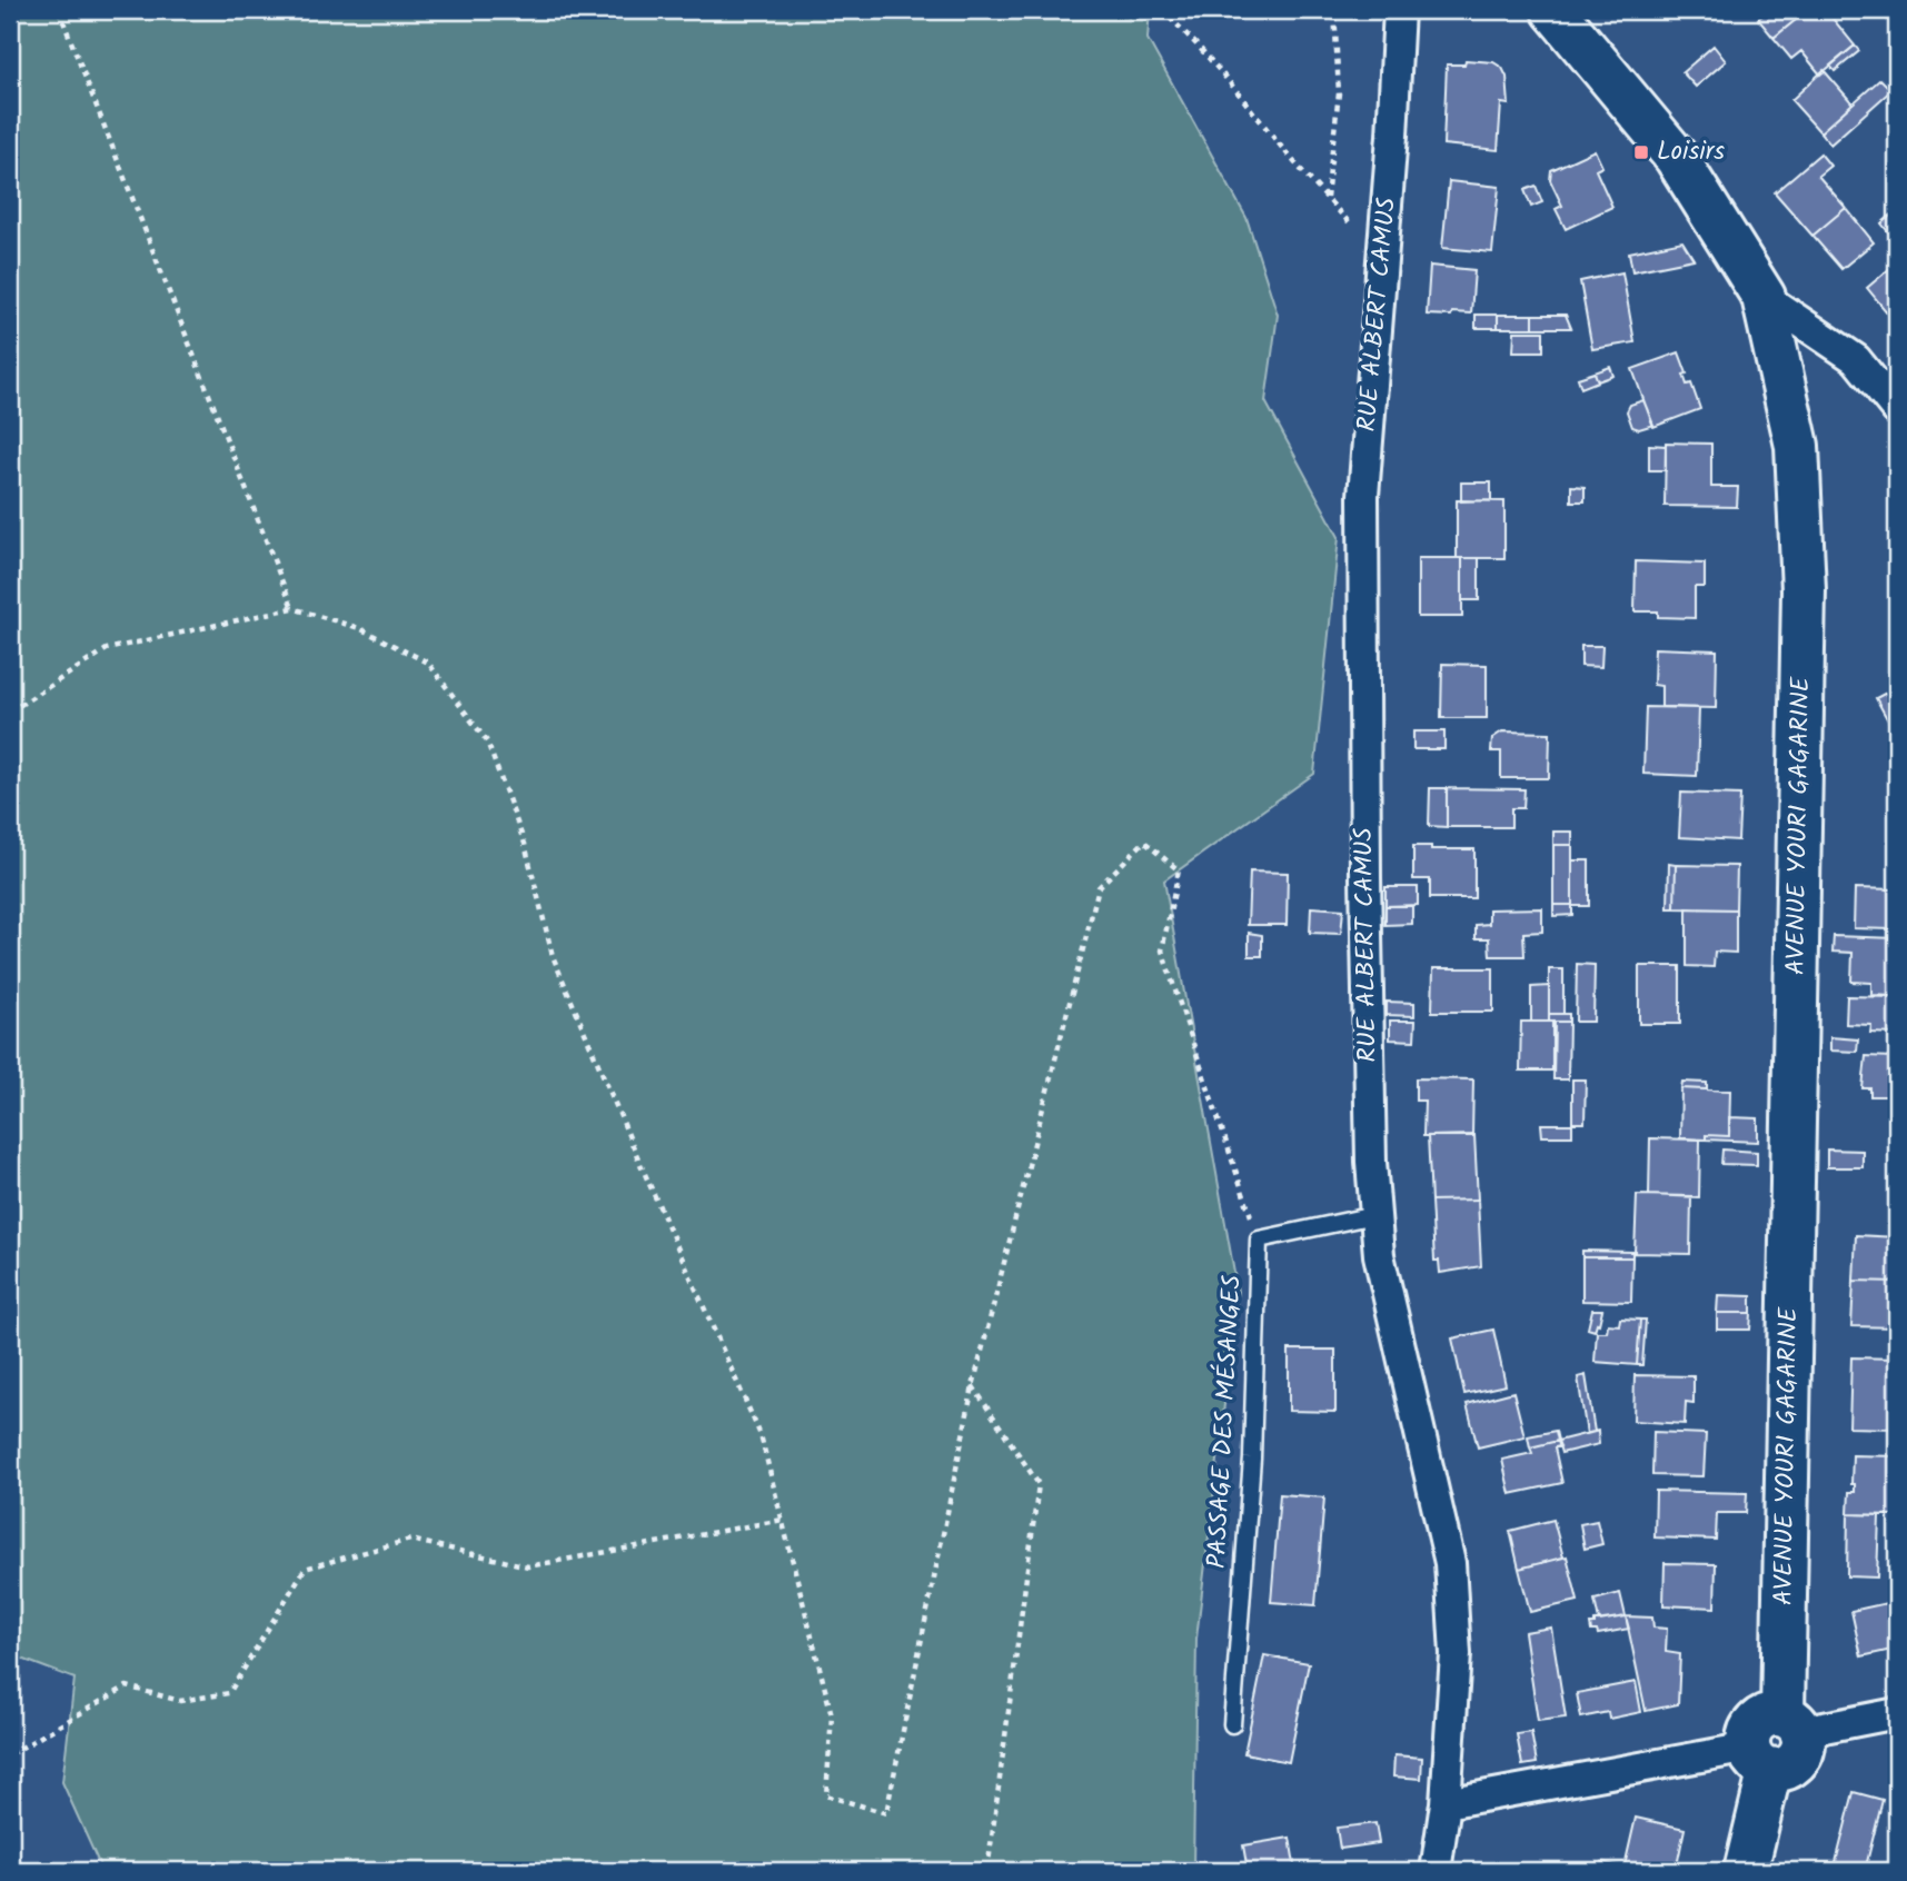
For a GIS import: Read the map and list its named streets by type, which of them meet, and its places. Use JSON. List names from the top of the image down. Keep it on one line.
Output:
{"streets":{"street":["RUE ALBERT CAMUS","AVENUE YOURI GAGARINE"],"lane":["PASSAGE DES MÉSANGES"]},"crossings":[["RUE ALBERT CAMUS","PASSAGE DES MÉSANGES"]],"places":{"transit":["Loisirs"]}}
